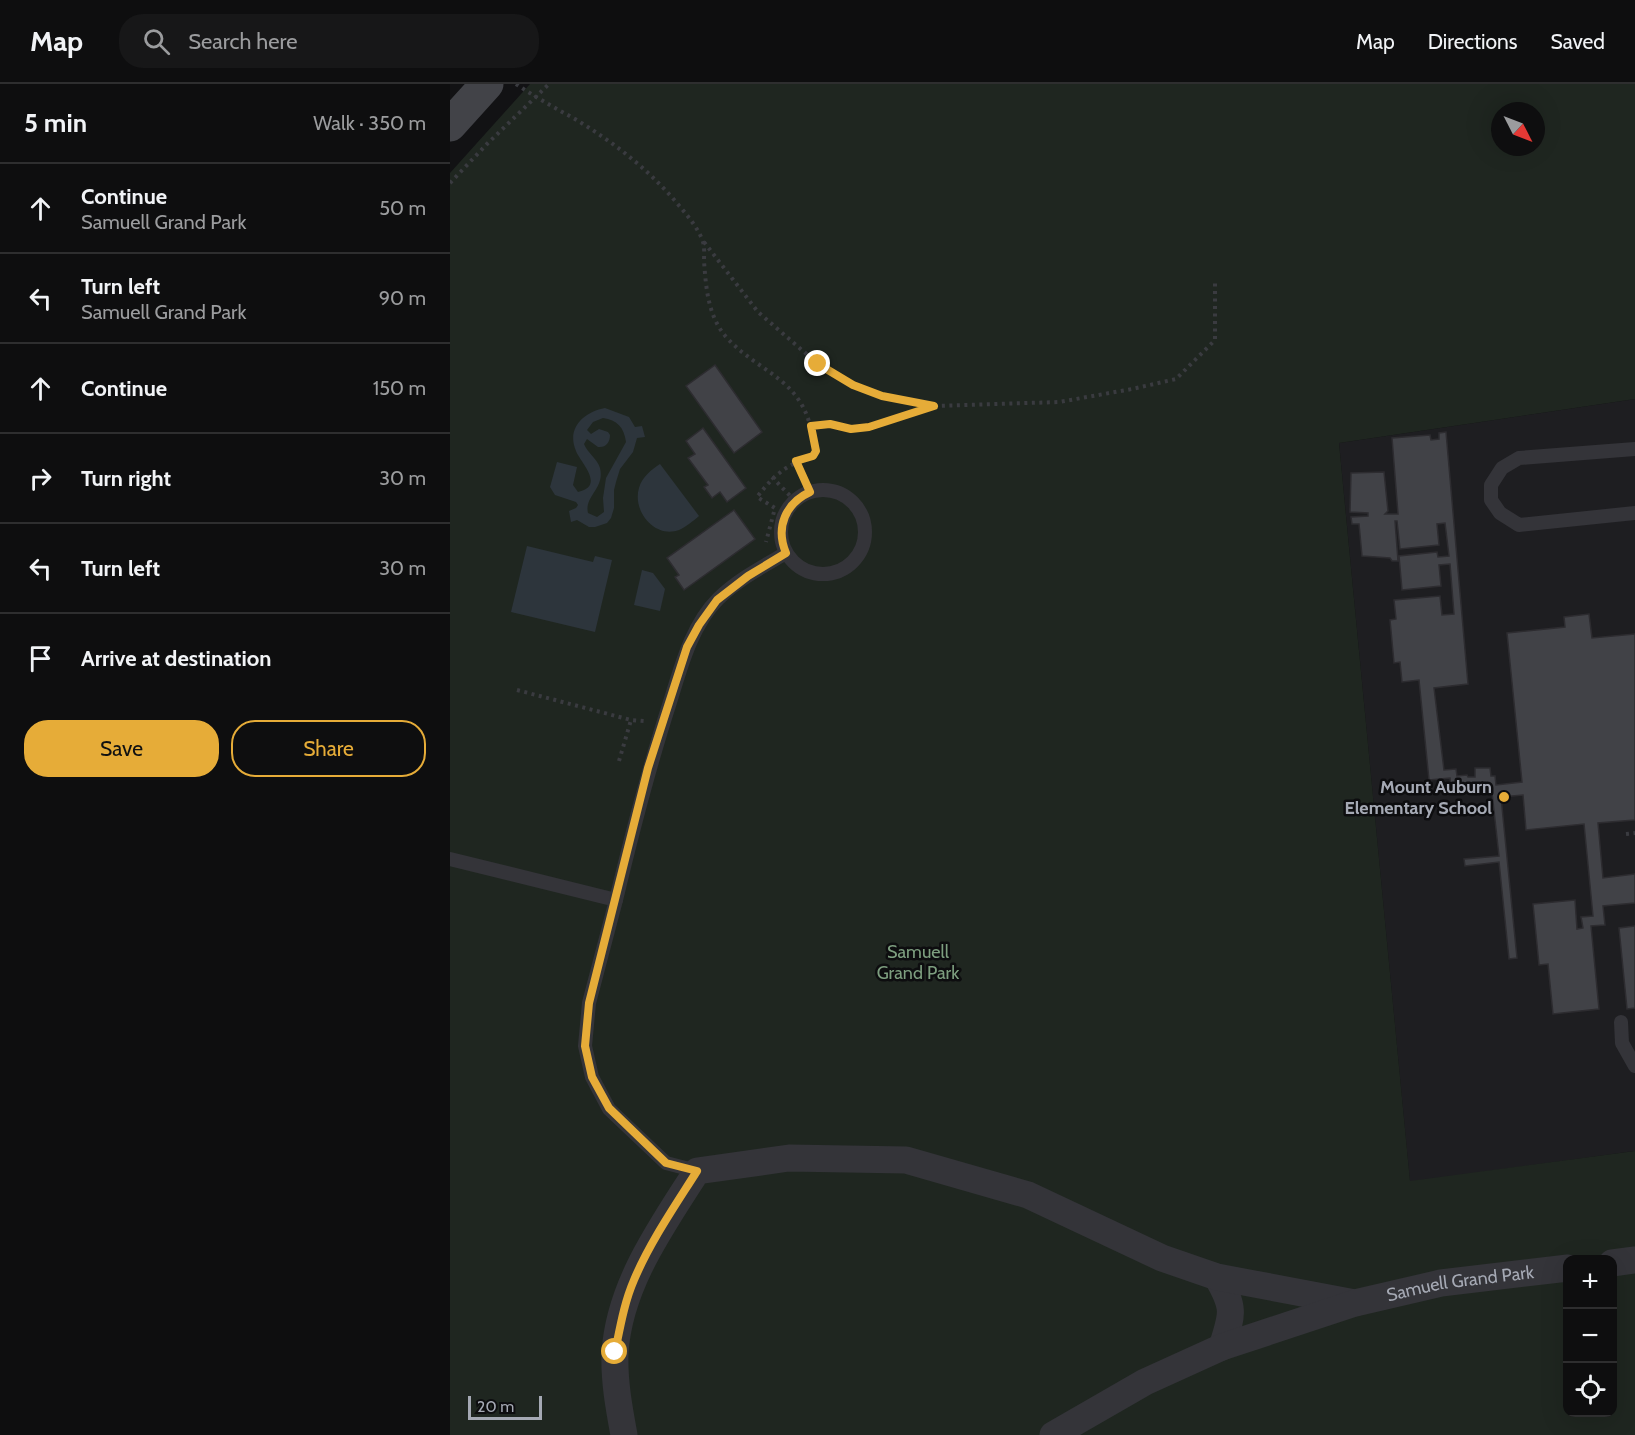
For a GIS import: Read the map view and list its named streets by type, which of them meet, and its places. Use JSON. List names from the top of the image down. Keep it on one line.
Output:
{"streets":{"street":["Samuell Grand Park"]},"parks":["Samuell Grand Park"],"places":["Mount Auburn Elementary School"],"scale_bar":"20 m","north":"bottom right","page":{"header":"Map","search":"Search here","nav":["Map","Directions","Saved"],"heading":["5 min","Walk · 350 m"],"list":[["Continue","Samuell Grand Park","50 m"],["Turn left","Samuell Grand Park","90 m"],["Continue","150 m"],["Turn right","30 m"],["Turn left","30 m"],"Arrive at destination"],"buttons":["Save","Share"],"map_buttons":["+","−"],"scale":"20 m"}}
